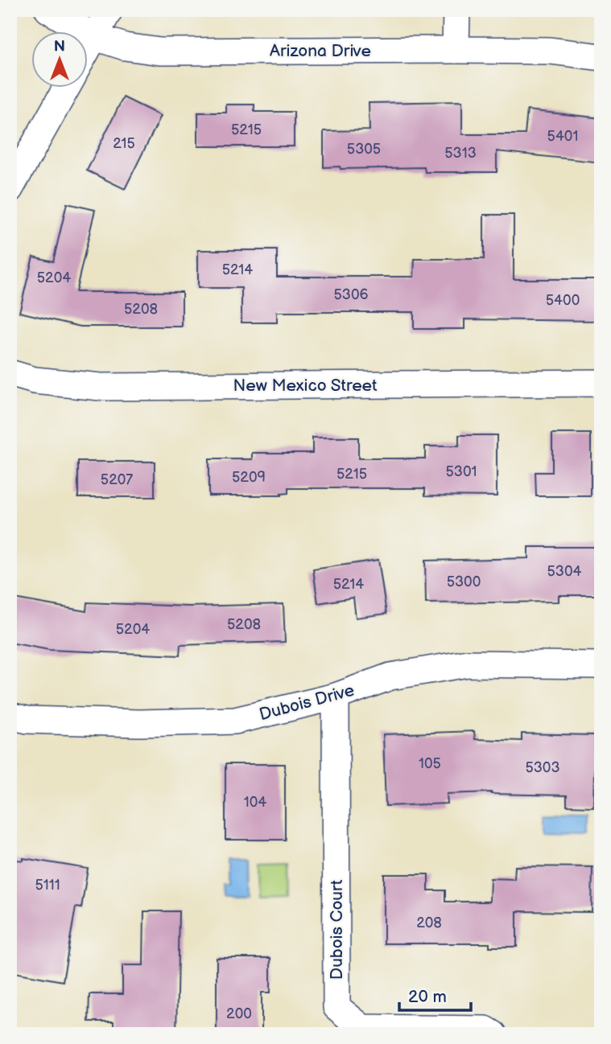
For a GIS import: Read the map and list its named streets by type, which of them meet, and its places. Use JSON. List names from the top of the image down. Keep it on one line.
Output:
{"streets":{"street":["Arizona Drive","New Mexico Street","Dubois Drive","Dubois Court"]},"crossings":[["Dubois Drive","Dubois Court"]],"house_numbers":["5215","5401","215","5305","5313","5214","5204","5306","5400","5208","5301","5215","5209","5207","5304","5300","5214","5208","5204","105","5303","104","5111","208","200"],"scale_bar":"20 m","north":"top"}
